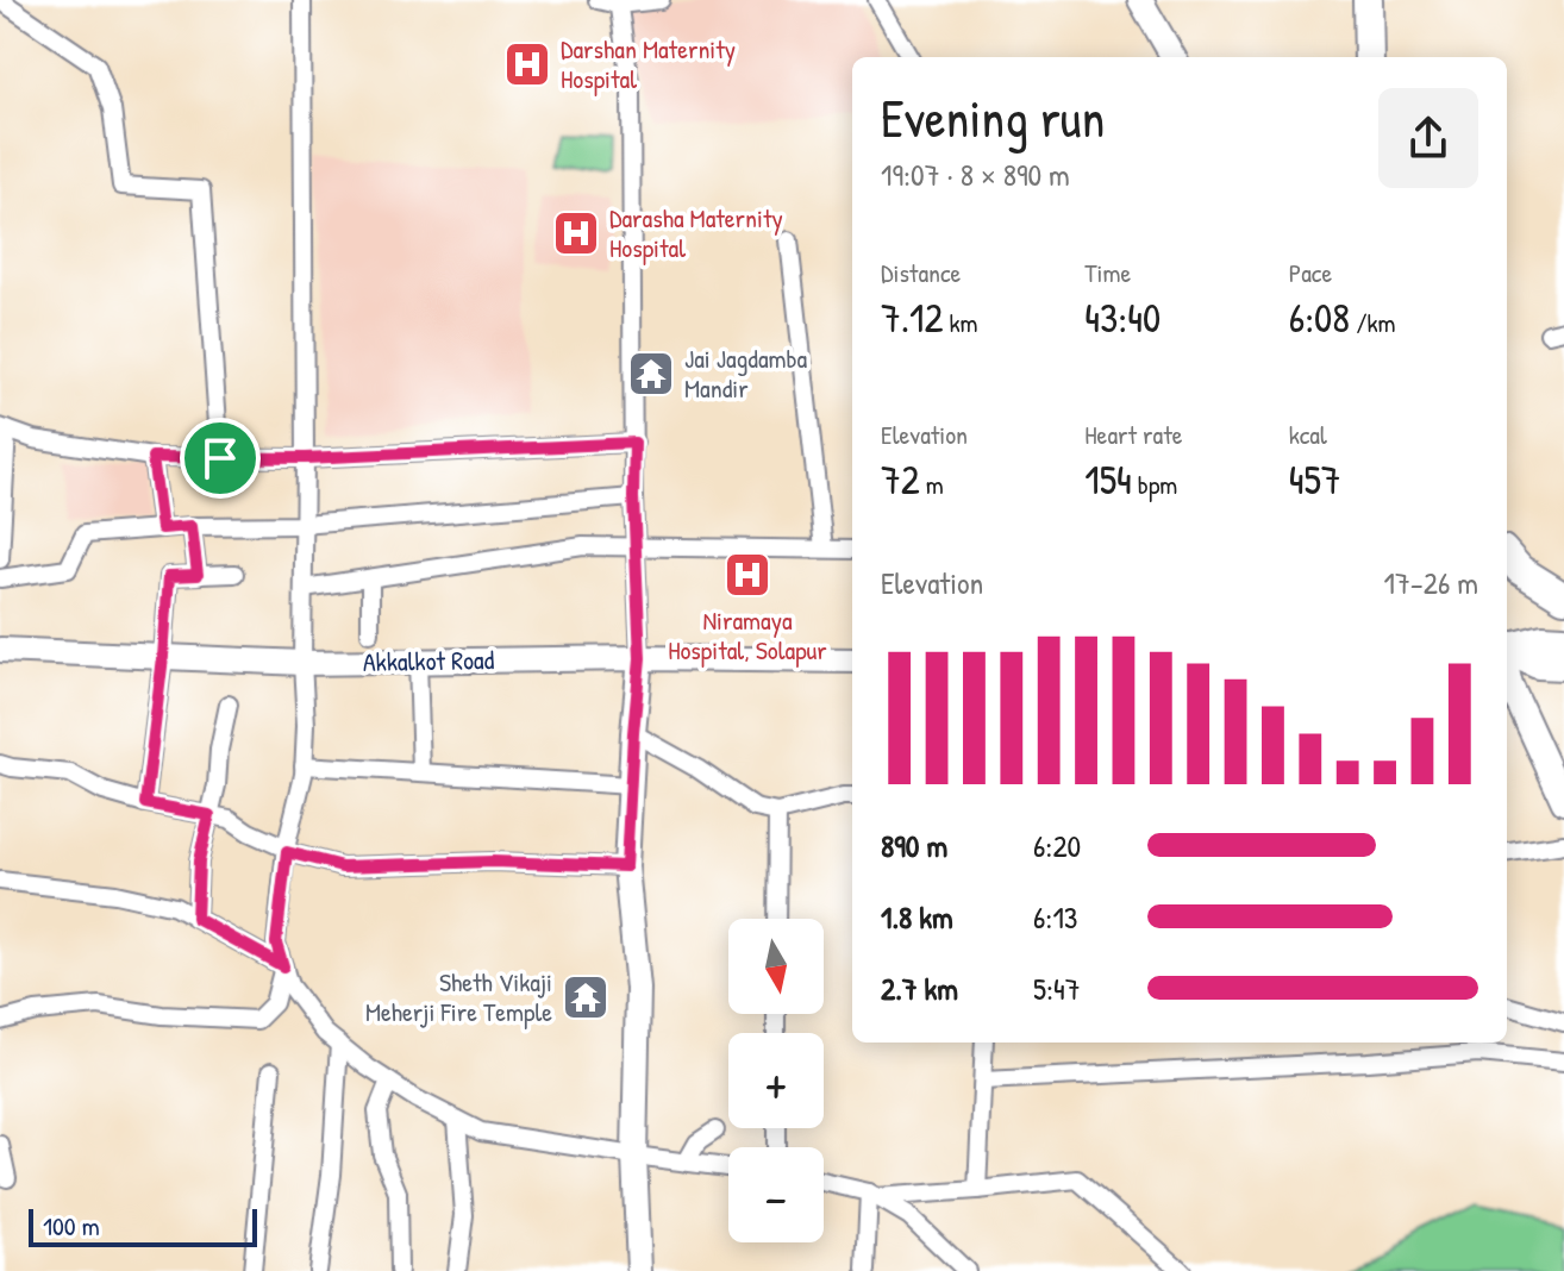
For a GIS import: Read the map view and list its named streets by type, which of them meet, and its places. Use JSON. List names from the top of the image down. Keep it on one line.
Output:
{"streets":{"street":["Akkalkot Road"]},"places":{"hospital":["Darshan Maternity Hospital","Darasha Maternity Hospital","Niramaya Hospital, Solapur"],"temple":["Jai Jagdamba Mandir","Sheth Vikaji Meherji Fire Temple"]},"scale_bar":"100 m","north":"bottom","page":{"heading":["Evening run","19:07 · 8 × 890 m"],"stats":[["Distance","7.12 km"],["Time","43:40"],["Pace","6:08 /km"],["Elevation","72 m"],["Heart rate","154 bpm"],["kcal","457"]],"chart":["Elevation","17–26 m"],"list":[{"name":"890 m","note":"6:20"},{"name":"1.8 km","note":"6:13"},{"name":"2.7 km","note":"5:47"}],"map_buttons":["+","−"],"scale":"100 m"}}
